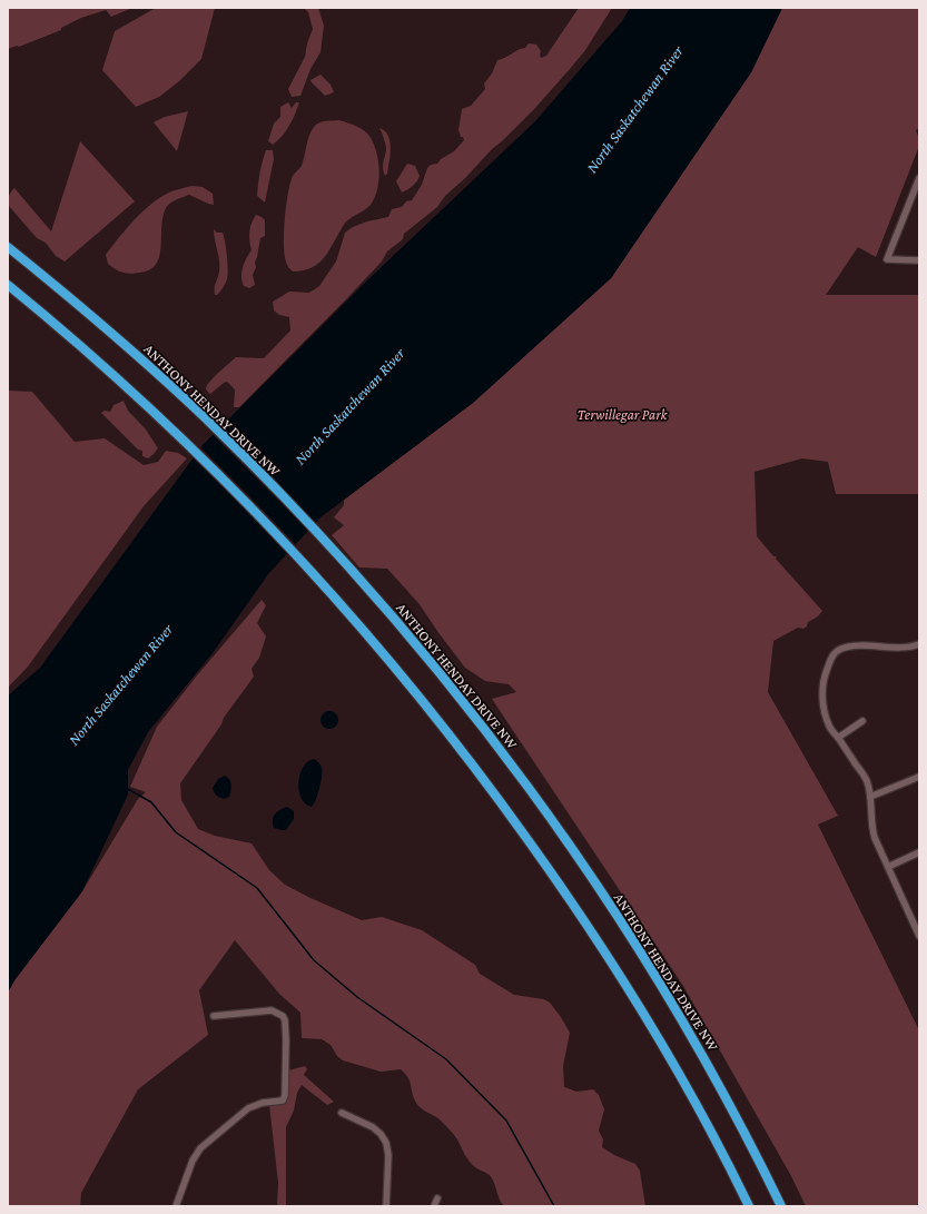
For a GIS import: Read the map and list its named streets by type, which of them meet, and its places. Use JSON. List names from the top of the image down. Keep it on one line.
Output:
{"streets":{"highway":["ANTHONY HENDAY DRIVE NW"]},"water":["North Saskatchewan River"],"parks":["Terwillegar Park"]}
